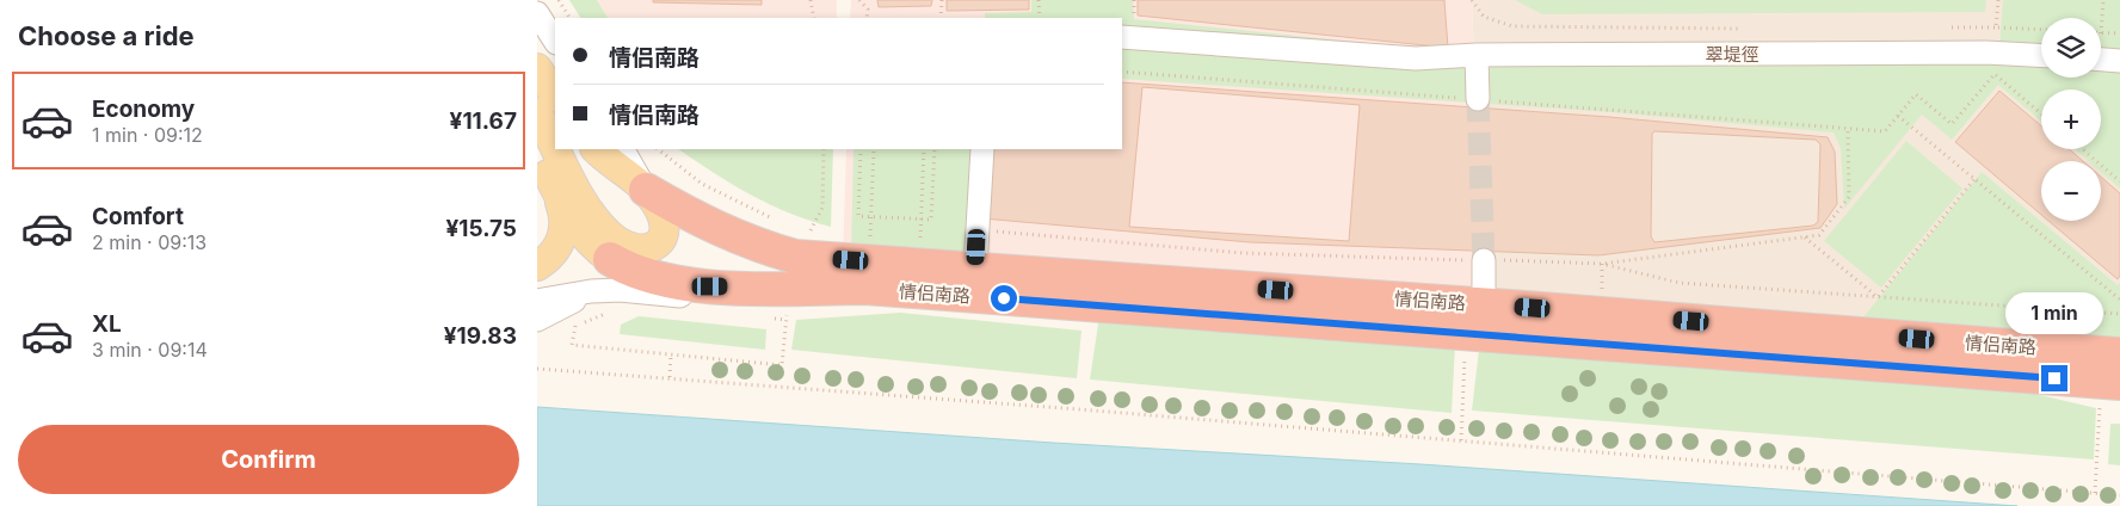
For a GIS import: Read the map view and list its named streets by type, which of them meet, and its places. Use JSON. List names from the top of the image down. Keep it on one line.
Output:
{"streets":{"highway":["情侣南路"],"street":["翠堤徑"]},"page":{"heading":"Choose a ride","map_buttons":["+","−"],"banner":["情侣南路","情侣南路"],"list":[{"name":"Economy","note":"1 min · 09:12","value":"¥11.67"},{"name":"Comfort","note":"2 min · 09:13","value":"¥15.75"},{"name":"XL","note":"3 min · 09:14","value":"¥19.83"}],"bubble":"1 min","buttons":"Confirm"}}
